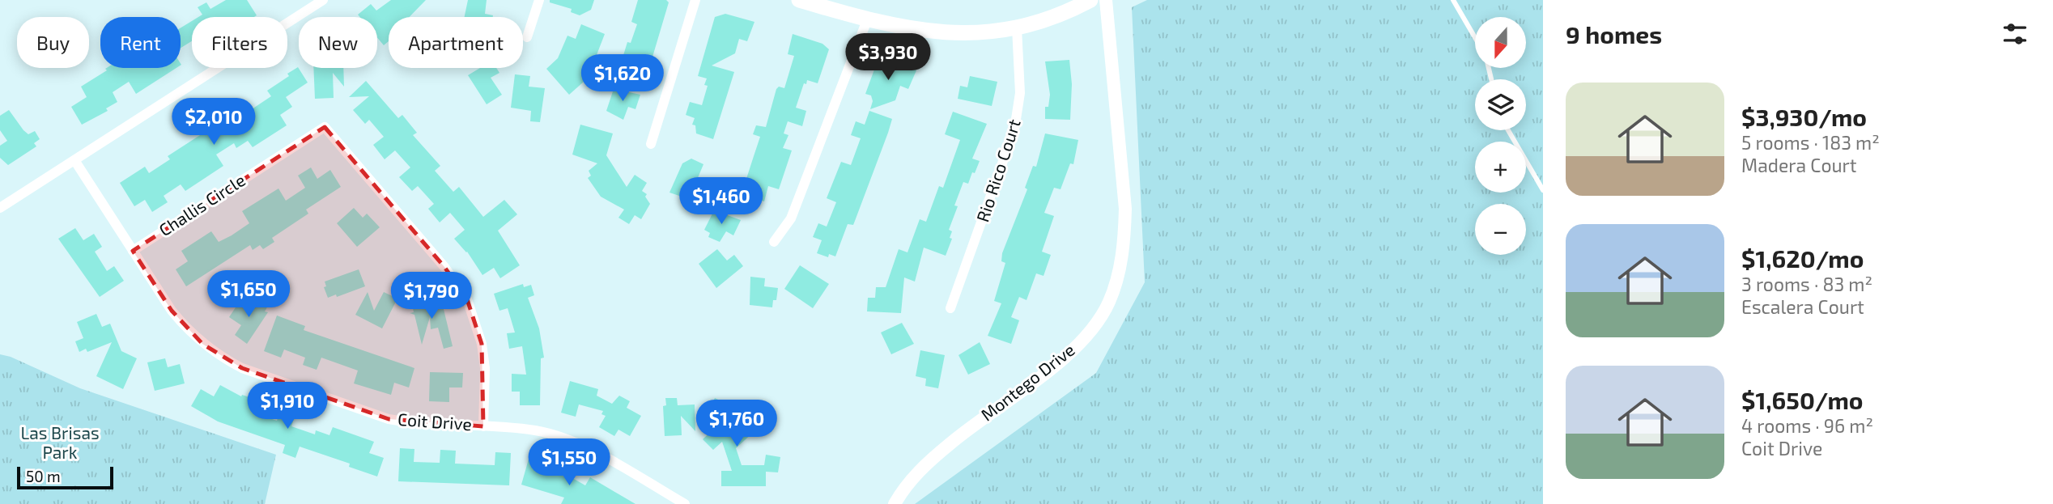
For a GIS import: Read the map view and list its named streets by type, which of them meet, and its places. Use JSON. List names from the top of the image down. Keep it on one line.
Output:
{"streets":{"street":["Rio Rico Court","Challis Circle","Montego Drive","Coit Drive"]},"crossings":[["Challis Circle","Coit Drive"]],"parks":["Las Brisas Park"],"scale_bar":"50 m","north":"bottom","page":{"heading":"9 homes","map_buttons":["+","−"],"chip":["Buy","Rent","Filters","New","Apartment"],"price":["$3,930","$1,620","$2,010","$1,460","$1,650","$1,790","$1,910","$1,760","$1,550"],"list":[{"name":"$3,930/mo","note":"5 rooms · 183 m² · Madera Court"},{"name":"$1,620/mo","note":"3 rooms · 83 m² · Escalera Court"},{"name":"$1,650/mo","note":"4 rooms · 96 m² · Coit Drive"}],"scale":"50 m"}}
